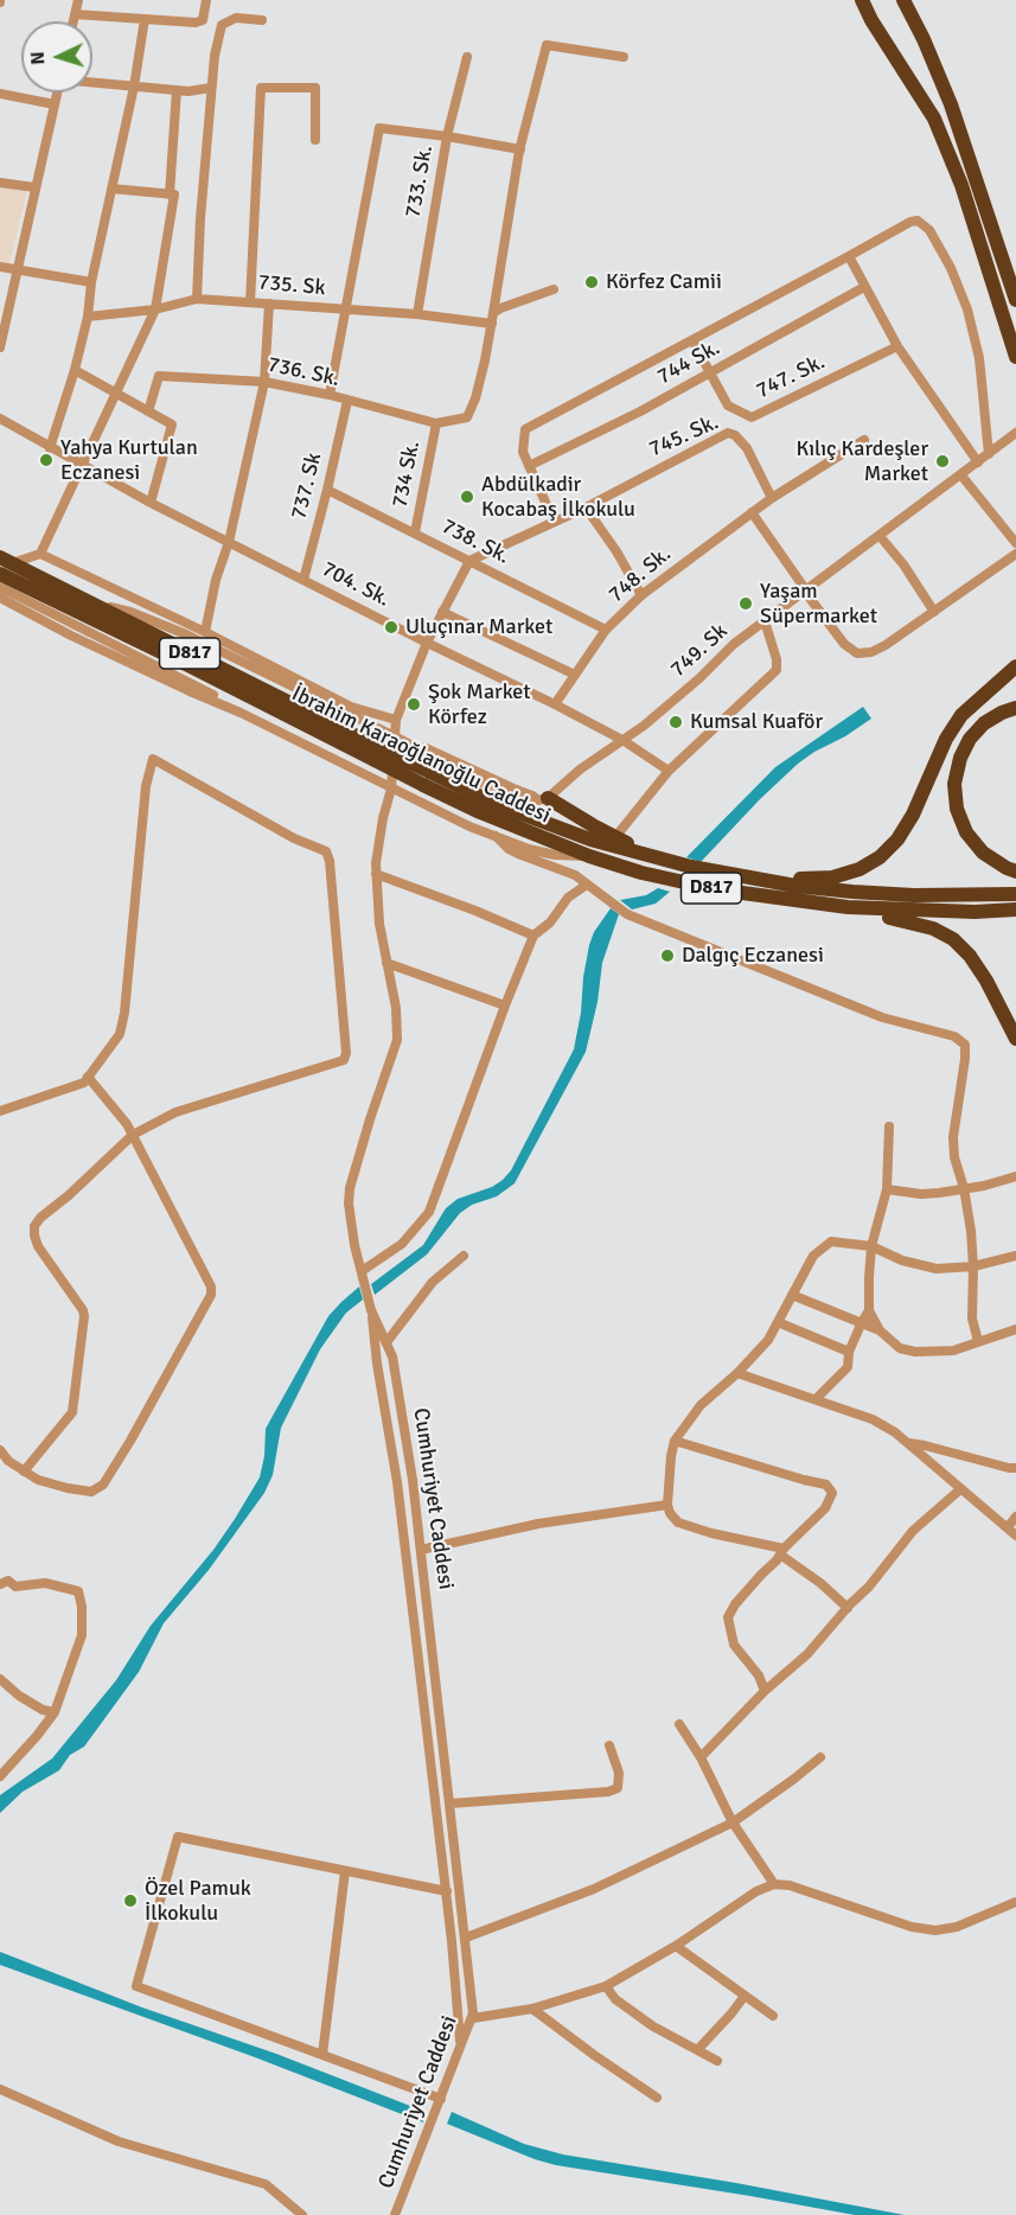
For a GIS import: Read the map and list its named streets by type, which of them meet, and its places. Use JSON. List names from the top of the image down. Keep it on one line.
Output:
{"streets":{"highway":["D817","İbrahim Karaoğlanoğlu Caddesi"],"street":["733. Sk.","735. Sk","744 Sk.","736. Sk.","747. Sk.","745. Sk.","734 Sk.","737. Sk","738. Sk.","748. Sk.","704. Sk.","749. Sk","Cumhuriyet Caddesi"]},"crossings":[["733. Sk.","735. Sk"],["744 Sk.","747. Sk."],["736. Sk.","734 Sk."],["736. Sk.","737. Sk"],["745. Sk.","738. Sk."],["745. Sk.","748. Sk."],["745. Sk.","Cumhuriyet Caddesi"],["734 Sk.","738. Sk."],["737. Sk","738. Sk."],["737. Sk","704. Sk."],["738. Sk.","748. Sk."],["738. Sk.","Cumhuriyet Caddesi"],["748. Sk.","704. Sk."],["704. Sk.","749. Sk"],["704. Sk.","Cumhuriyet Caddesi"]],"places":["Körfez Camii","Yahya Kurtulan Eczanesi","Kılıç Kardeşler Market","Abdülkadir Kocabaş İlkokulu","Yaşam Süpermarket","Uluçınar Market","Şok Market Körfez","Kumsal Kuaför","Dalgıç Eczanesi","Özel Pamuk İlkokulu"],"north":"left"}
